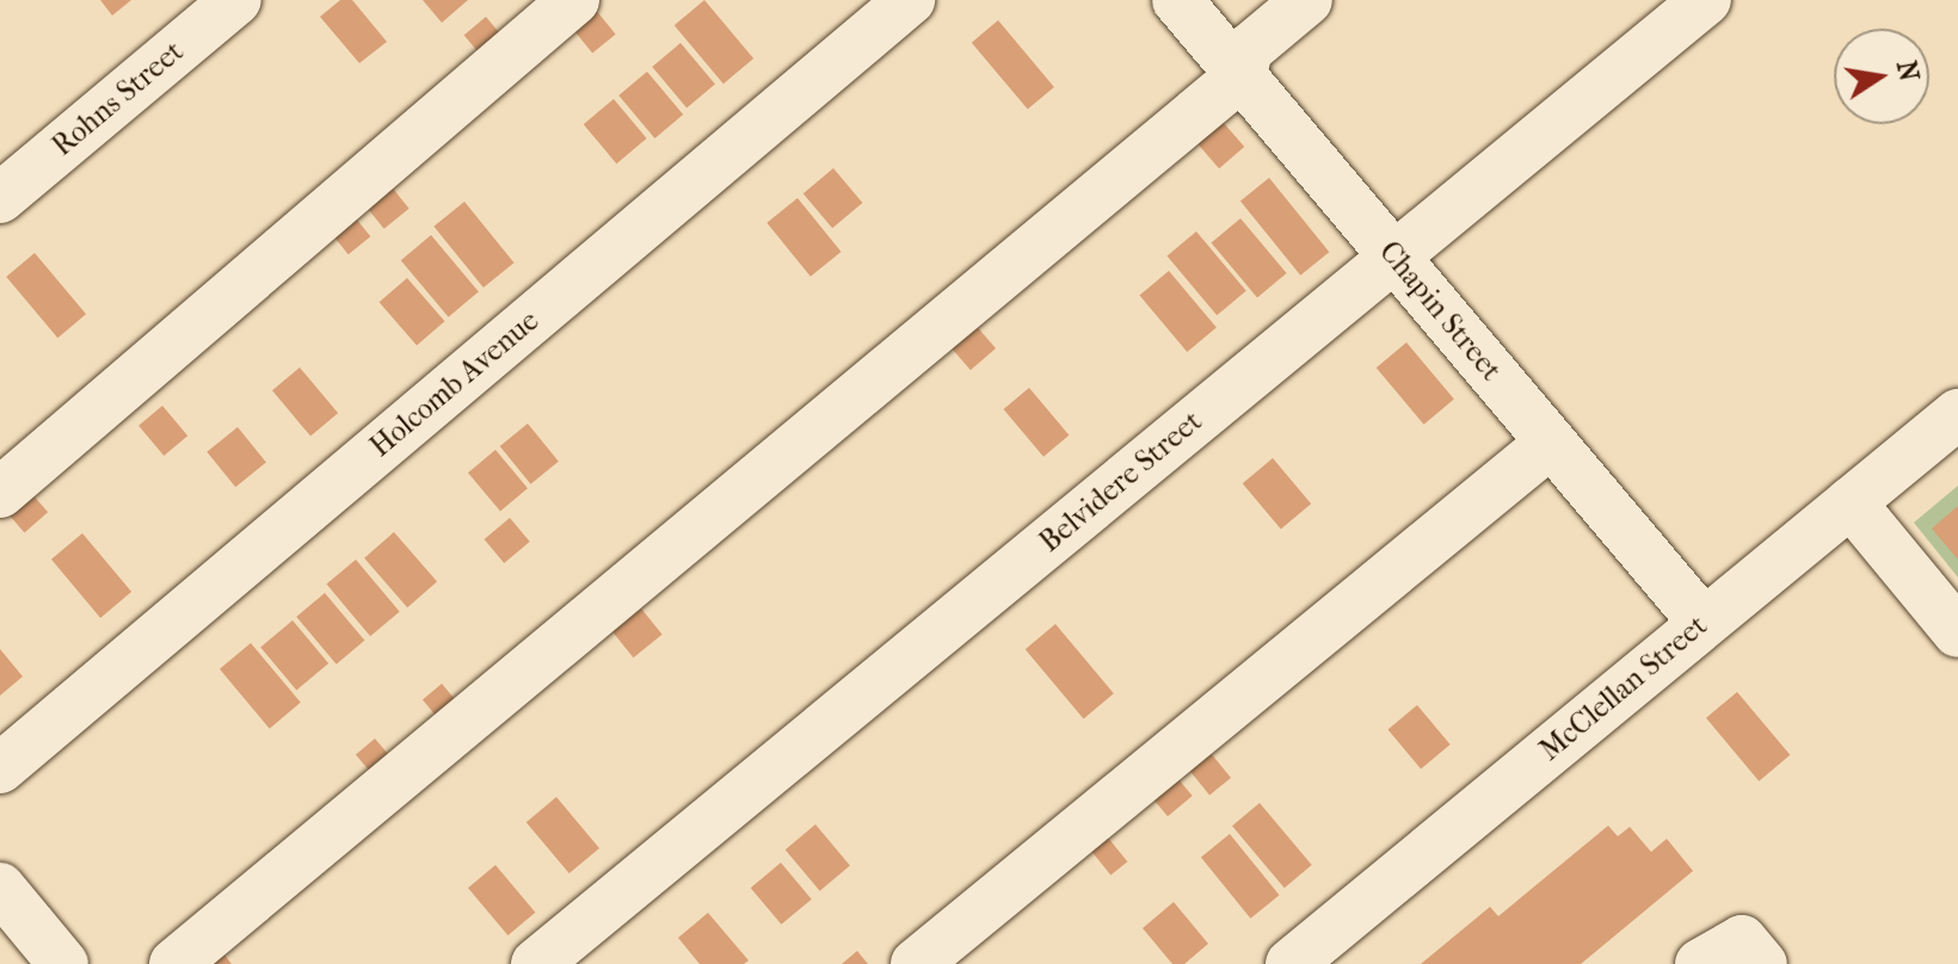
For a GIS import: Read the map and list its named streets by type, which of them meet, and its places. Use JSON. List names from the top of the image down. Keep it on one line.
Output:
{"streets":{"street":["Rohns Street","Chapin Street","Holcomb Avenue","Belvidere Street","McClellan Street"]},"crossings":[["Chapin Street","Belvidere Street"],["Chapin Street","McClellan Street"]],"north":"right"}
